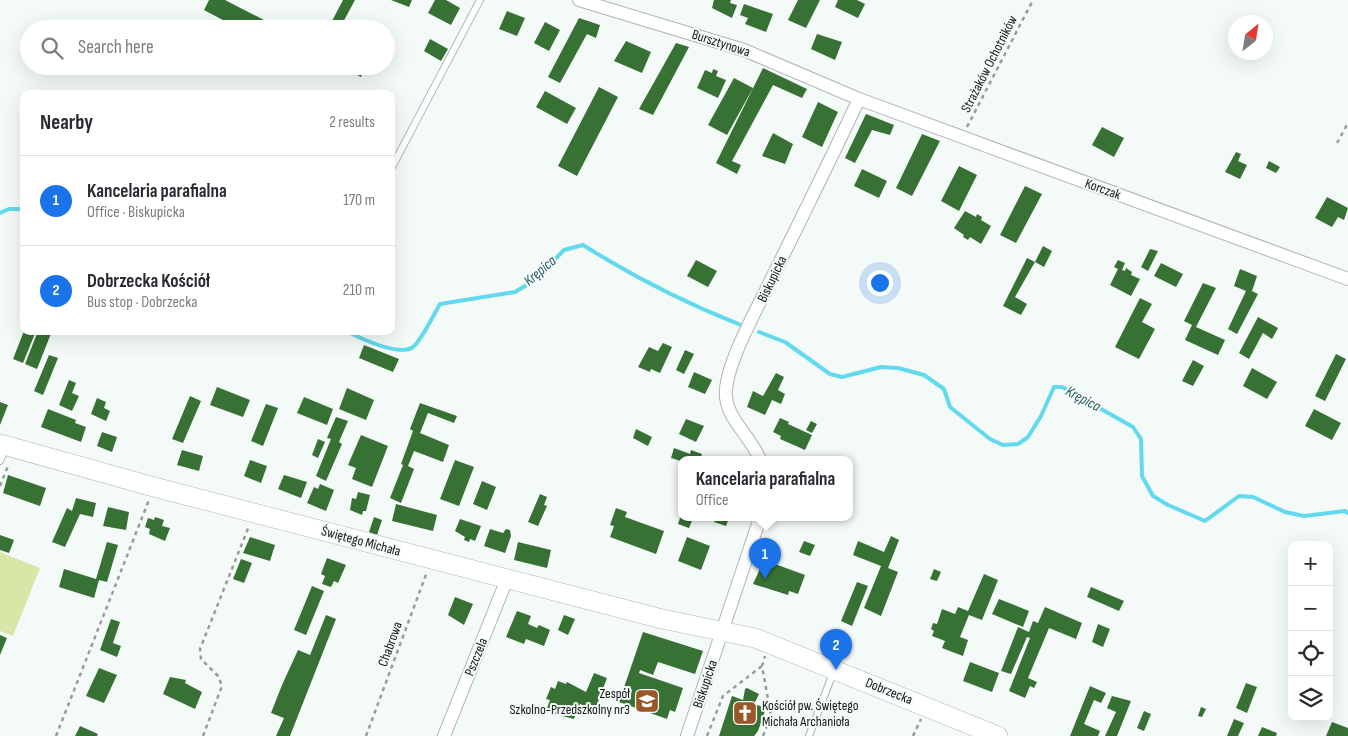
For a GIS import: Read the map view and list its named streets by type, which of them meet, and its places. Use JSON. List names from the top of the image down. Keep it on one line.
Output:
{"streets":{"street":["Bursztynowa","Korczak","Biskupicka","Świętego Michała","Pszczela","Dobrzecka"],"path":["Strażaków Ochotników","Chabrowa"]},"crossings":[["Bursztynowa","Korczak"],["Bursztynowa","Biskupicka"],["Strażaków Ochotników","Korczak"],["Korczak","Biskupicka"],["Biskupicka","Świętego Michała"],["Biskupicka","Dobrzecka"],["Świętego Michała","Chabrowa"],["Świętego Michała","Pszczela"],["Świętego Michała","Dobrzecka"]],"water":["Krępica"],"places":{"school or university":["Zespół Szkolno-Przedszkolny nr3"],"church":["Kościół pw. Świętego Michała Archanioła"]},"north":"top right","page":{"search":"Search here","heading":["Nearby","2 results"],"list":[{"mark":"1","name":"Kancelaria parafialna","note":"Office · Biskupicka","value":"170 m"},{"mark":"2","name":"Dobrzecka Kościół","note":"Bus stop · Dobrzecka","value":"210 m"}],"popup":["Kancelaria parafialna","Office"],"pins":["1","2"],"map_buttons":["+","−"]}}
